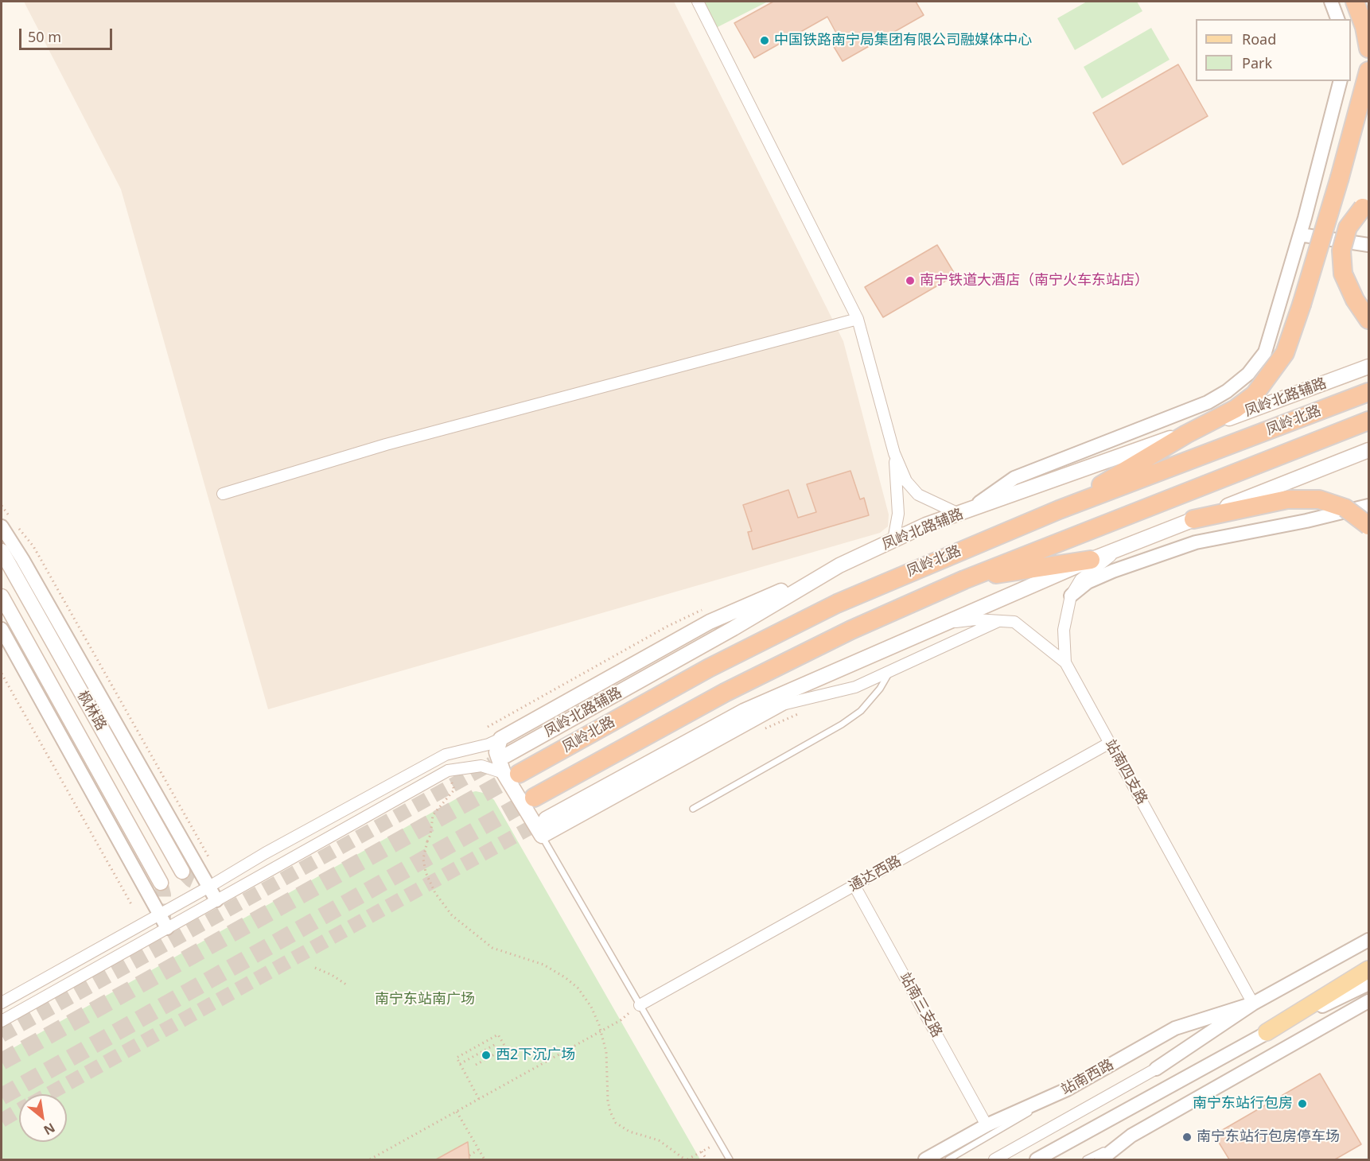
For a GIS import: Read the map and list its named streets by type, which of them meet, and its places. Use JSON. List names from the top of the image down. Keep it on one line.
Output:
{"streets":{"highway":["凤岭北路"],"main road":["凤岭北路辅路","枫林路"],"street":["站南四支路","通达西路","站南三支路","站南西路"]},"crossings":[["站南四支路","通达西路"],["站南四支路","站南西路"],["通达西路","站南三支路"],["站南三支路","站南西路"]],"parks":["南宁东站南广场"],"places":["中国铁路南宁局集团有限公司融媒体中心","南宁铁道大酒店（南宁火车东站店）","西2下沉广场","南宁东站行包房","南宁东站行包房停车场"],"legend":["Road","Park"],"scale_bar":"50 m","north":"bottom right"}
